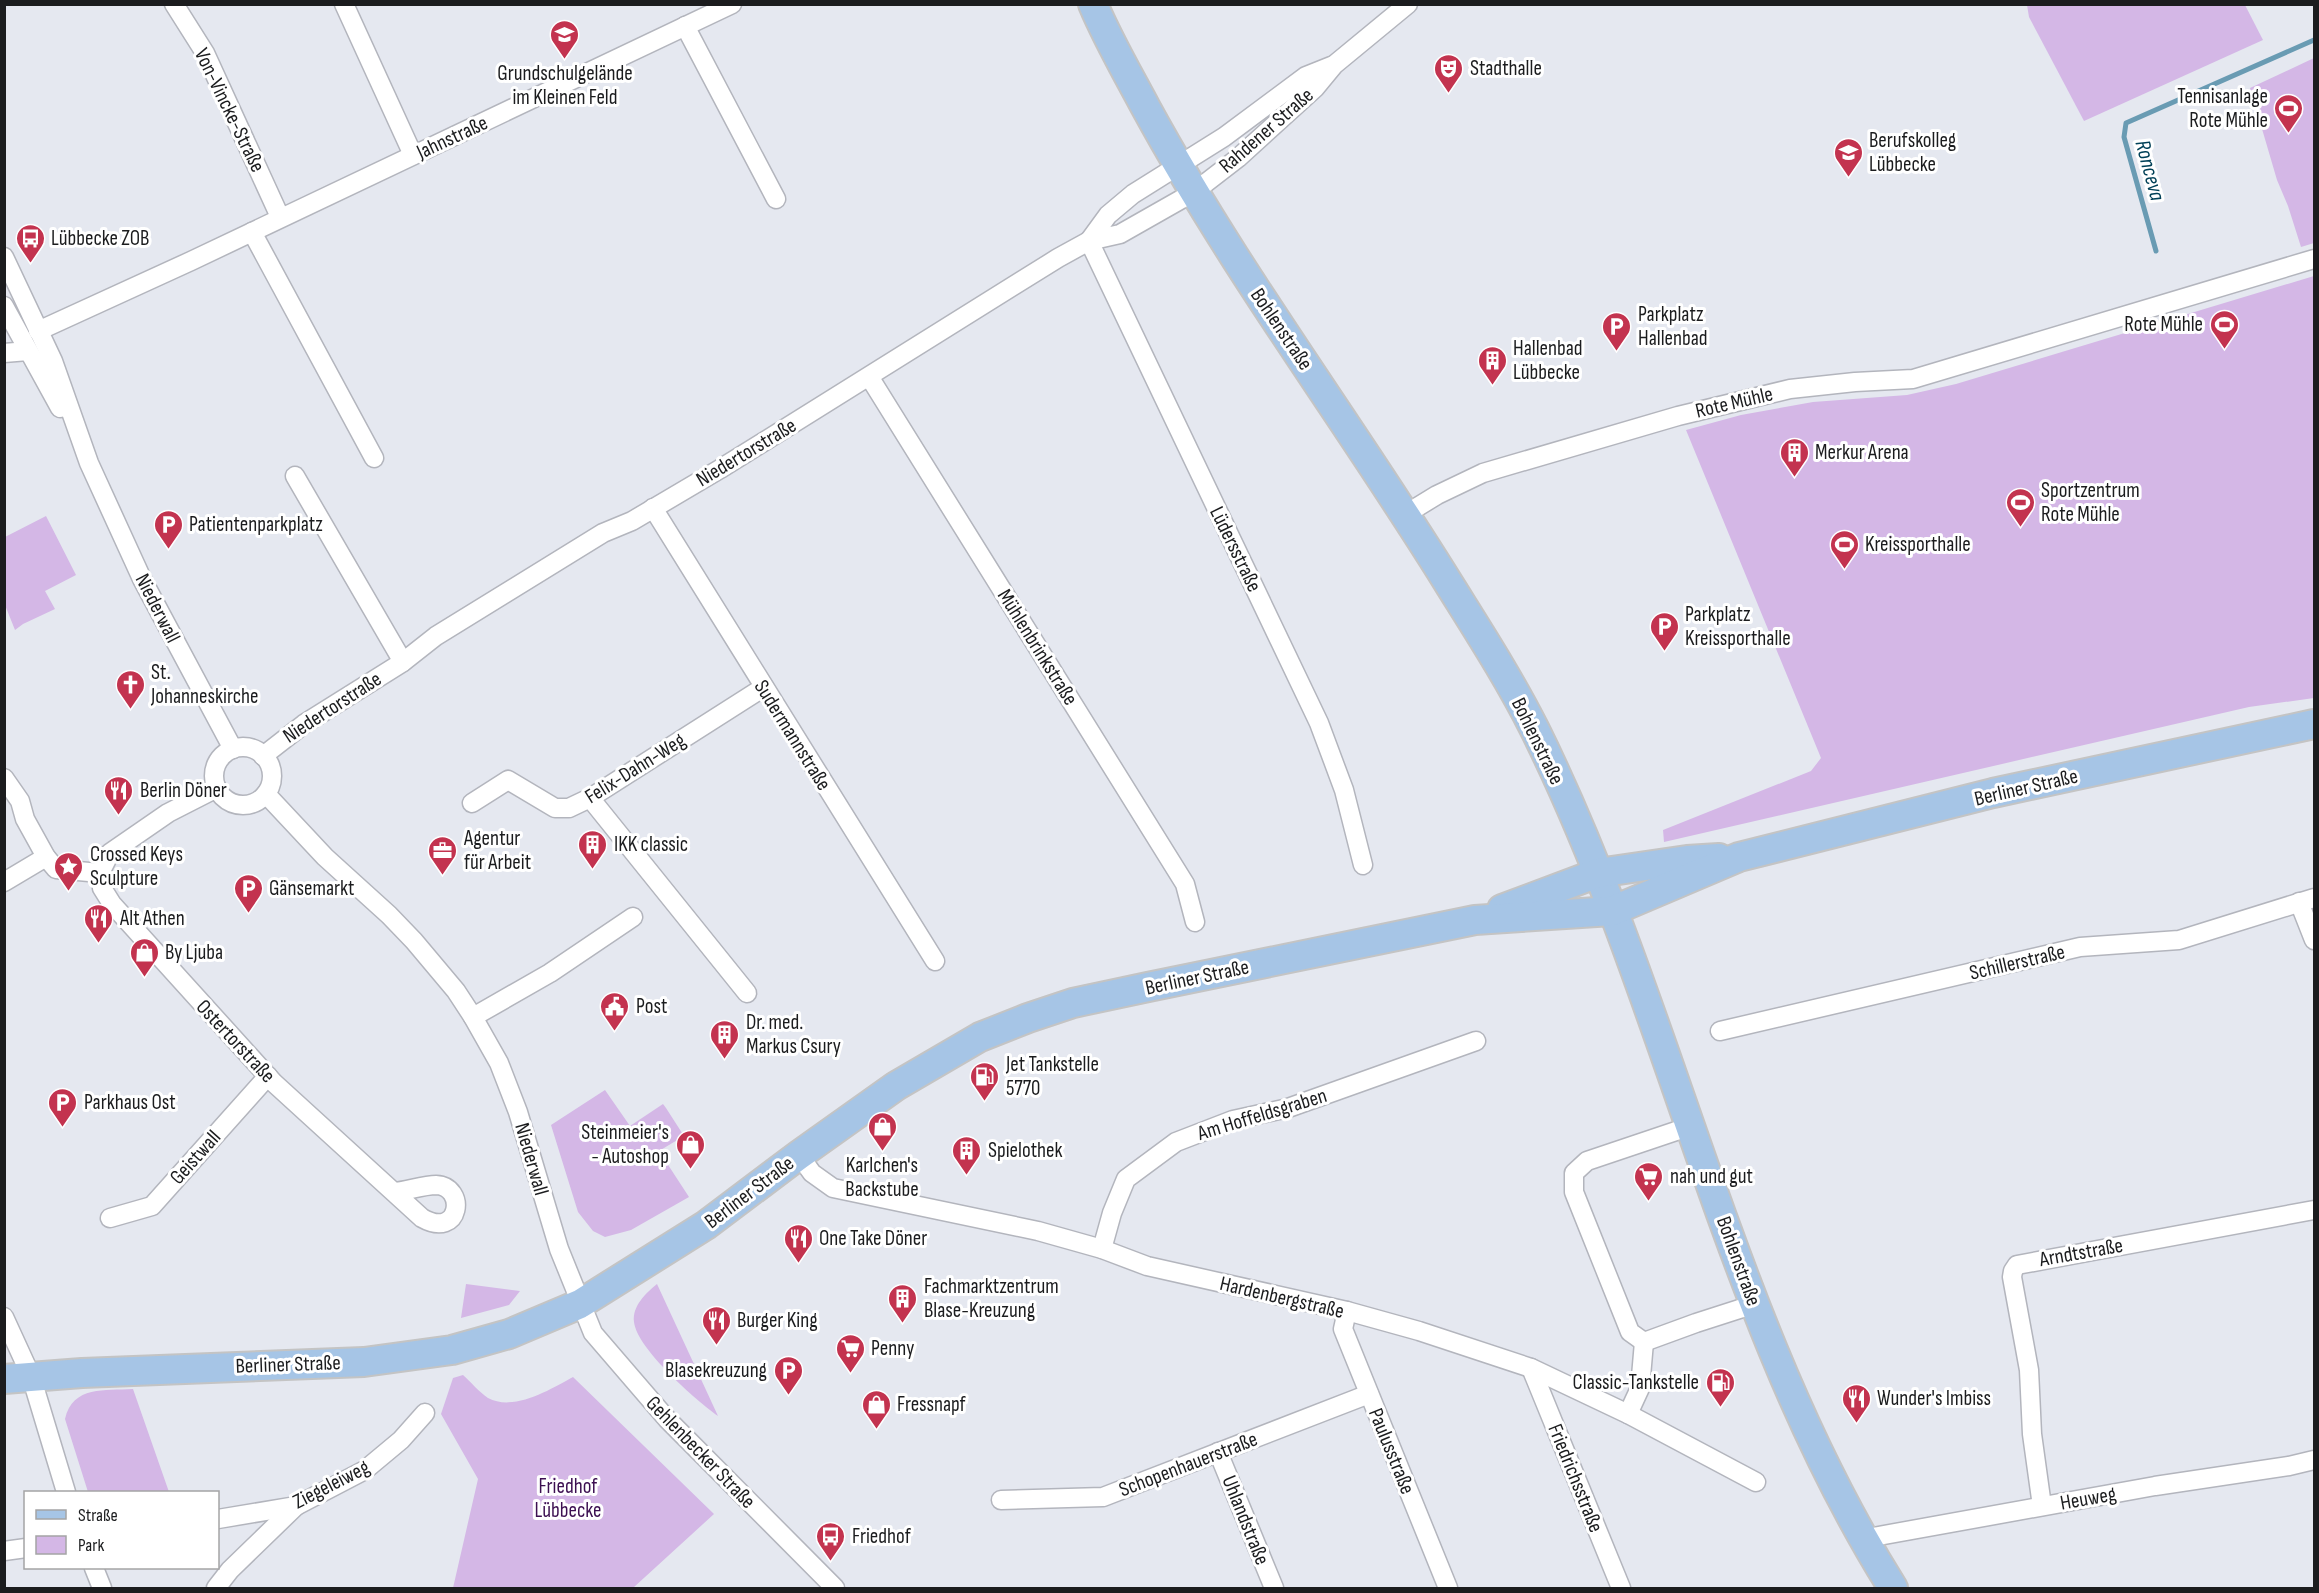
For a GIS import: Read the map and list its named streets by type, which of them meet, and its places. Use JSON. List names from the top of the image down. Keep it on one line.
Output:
{"streets":{"main road":["Bohlenstraße","Berliner Straße"],"street":["Von-Vincke-Straße","Rahdener Straße","Jahnstraße","Rote Mühle","Niedertorstraße","Lüdersstraße","Niederwall","Mühlenbrinkstraße","Sudermannstraße","Felix-Dahn-Weg","Schillerstraße","Ostertorstraße","Am Hoffeldsgraben","Geistwall","Arndtstraße","Hardenbergstraße","Paulusstraße","Gehlenbecker Straße","Schopenhauerstraße","Friedrichsstraße","Ziegeleiweg","Heuweg","Uhlandstraße"]},"crossings":[["Von-Vincke-Straße","Jahnstraße"],["Rahdener Straße","Bohlenstraße"],["Rahdener Straße","Niedertorstraße"],["Jahnstraße","Niederwall"],["Bohlenstraße","Rote Mühle"],["Bohlenstraße","Niedertorstraße"],["Bohlenstraße","Berliner Straße"],["Bohlenstraße","Heuweg"],["Niedertorstraße","Lüdersstraße"],["Niedertorstraße","Niederwall"],["Niedertorstraße","Mühlenbrinkstraße"],["Niedertorstraße","Sudermannstraße"],["Niederwall","Berliner Straße"],["Niederwall","Gehlenbecker Straße"],["Sudermannstraße","Felix-Dahn-Weg"],["Berliner Straße","Hardenbergstraße"],["Berliner Straße","Gehlenbecker Straße"],["Ostertorstraße","Geistwall"],["Am Hoffeldsgraben","Hardenbergstraße"],["Arndtstraße","Heuweg"],["Hardenbergstraße","Paulusstraße"],["Hardenbergstraße","Friedrichsstraße"],["Paulusstraße","Schopenhauerstraße"],["Schopenhauerstraße","Uhlandstraße"]],"water":["Ronceva"],"parks":["Friedhof Lübbecke"],"places":{"school or university":["Grundschulgelände im Kleinen Feld","Berufskolleg Lübbecke"],"theatre":["Stadthalle"],"sports":["Tennisanlage Rote Mühle","Rote Mühle","Sportzentrum Rote Mühle","Kreissporthalle"],"bus stop":["Lübbecke ZOB","Friedhof"],"parking":["Parkplatz Hallenbad","Patientenparkplatz","Parkplatz Kreissporthalle","Gänsemarkt","Parkhaus Ost","Blasekreuzung"],"building":["Hallenbad Lübbecke","Merkur Arena","IKK classic","Dr. med. Markus Csury","Spielothek","Fachmarktzentrum Blase-Kreuzung"],"church":["St. Johanneskirche"],"restaurant":["Berlin Döner","Alt Athen","One Take Döner","Burger King","Wunder's Imbiss"],"office":["Agentur für Arbeit"],"place":["Crossed Keys Sculpture"],"shop":["By Ljuba","Karlchen's Backstube","Steinmeier's - Autoshop","Fressnapf"],"public building":["Post"],"fuel station":["Jet Tankstelle 5770","Classic-Tankstelle"],"supermarket":["nah und gut","Penny"]},"legend":["Straße","Park"]}
